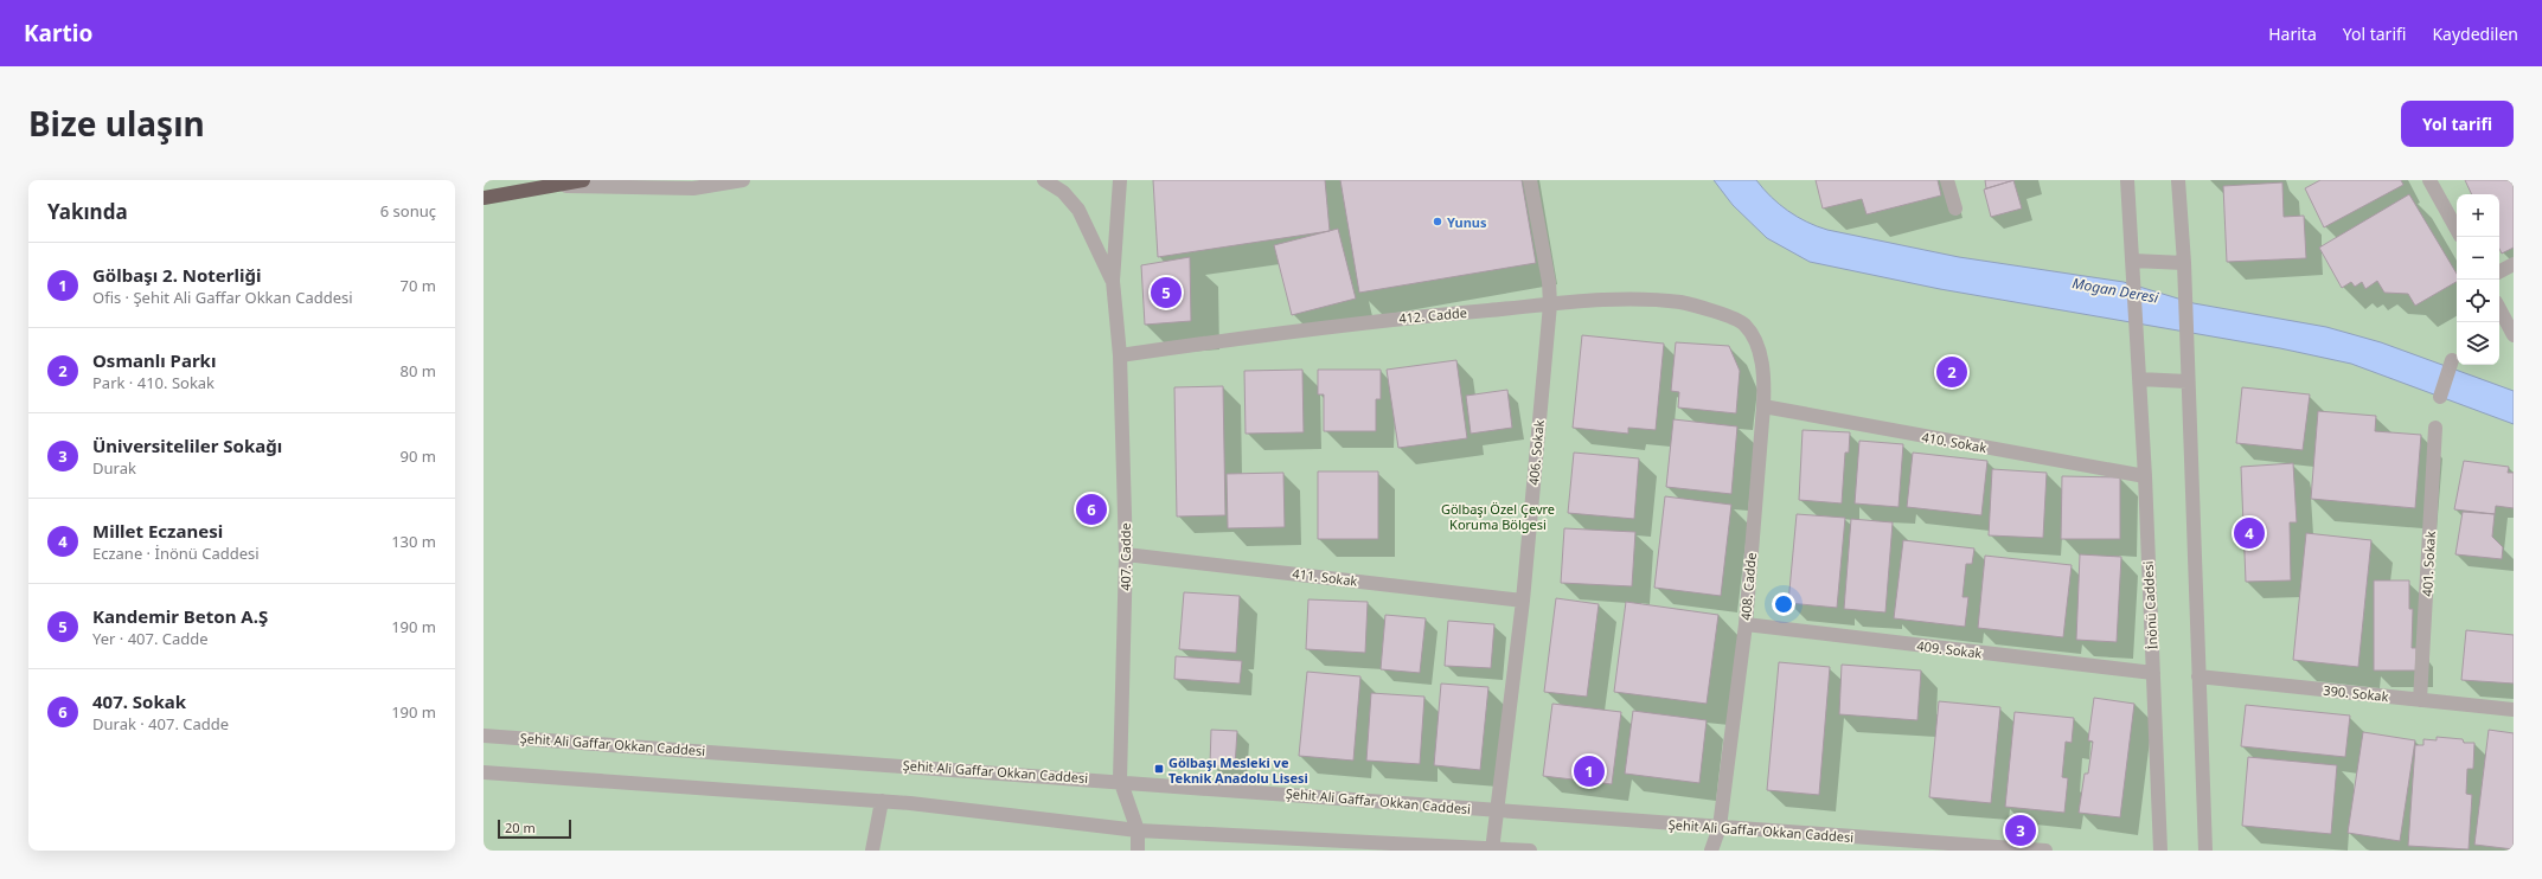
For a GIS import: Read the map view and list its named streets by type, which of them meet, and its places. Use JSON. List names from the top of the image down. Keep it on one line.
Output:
{"streets":{"street":["412. Cadde","410. Sokak","406. Sokak","407. Cadde","401. Sokak","411. Sokak","408. Cadde","İnönü Caddesi","409. Sokak","390. Sokak","Şehit Ali Gaffar Okkan Caddesi"]},"crossings":[["412. Cadde","406. Sokak"],["412. Cadde","407. Cadde"],["412. Cadde","408. Cadde"],["410. Sokak","408. Cadde"],["410. Sokak","İnönü Caddesi"],["406. Sokak","411. Sokak"],["406. Sokak","Şehit Ali Gaffar Okkan Caddesi"],["407. Cadde","411. Sokak"],["407. Cadde","Şehit Ali Gaffar Okkan Caddesi"],["401. Sokak","390. Sokak"],["408. Cadde","409. Sokak"],["408. Cadde","Şehit Ali Gaffar Okkan Caddesi"],["İnönü Caddesi","409. Sokak"]],"water":["Mogan Deresi"],"parks":["Gölbaşı Özel Çevre Koruma Bölgesi"],"places":{"other":["Yunus"],"transit":["Gölbaşı Mesleki ve Teknik Anadolu Lisesi"]},"scale_bar":"20 m","page":{"header":"Kartio","nav":["Harita","Yol tarifi","Kaydedilen"],"title":"Bize ulaşın","buttons":"Yol tarifi","heading":["Yakında","6 sonuç"],"map_buttons":["+","−"],"list":[{"mark":"1","name":"Gölbaşı 2. Noterliği","note":"Ofis · Şehit Ali Gaffar Okkan Caddesi","value":"70 m"},{"mark":"2","name":"Osmanlı Parkı","note":"Park · 410. Sokak","value":"80 m"},{"mark":"3","name":"Üniversiteliler Sokağı","note":"Durak","value":"90 m"},{"mark":"4","name":"Millet Eczanesi","note":"Eczane · İnönü Caddesi","value":"130 m"},{"mark":"5","name":"Kandemir Beton A.Ş","note":"Yer · 407. Cadde","value":"190 m"},{"mark":"6","name":"407. Sokak","note":"Durak · 407. Cadde","value":"190 m"}],"pins":["5","2","6","4","1","3"],"scale":"20 m"}}
